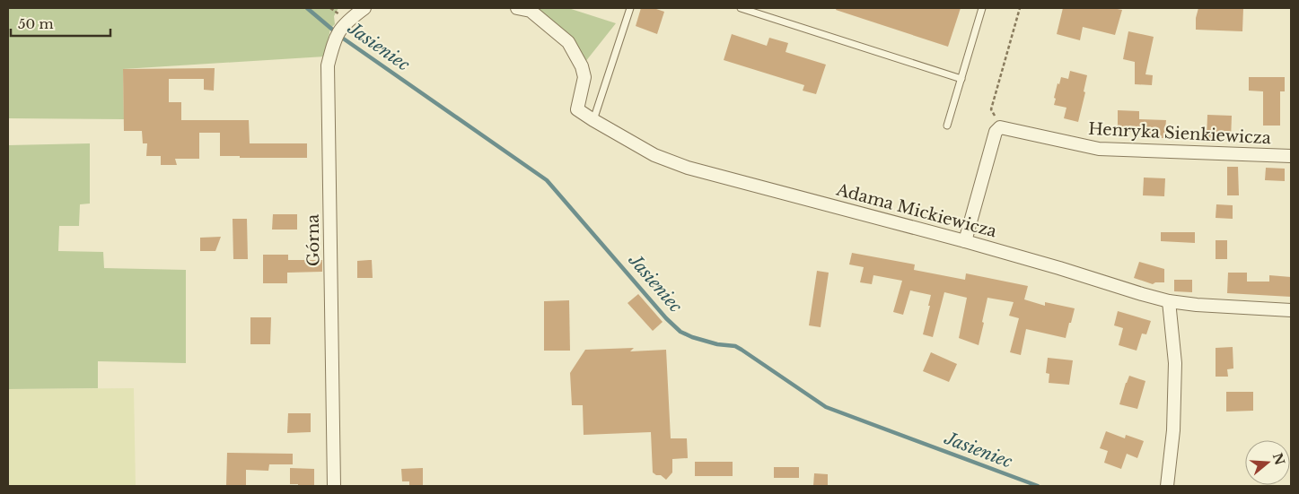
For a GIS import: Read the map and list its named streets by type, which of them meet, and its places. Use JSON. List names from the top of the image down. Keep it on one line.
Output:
{"streets":{"street":["Henryka Sienkiewicza","Adama Mickiewicza","Górna"]},"water":["Jasieniec"],"scale_bar":"50 m","north":"right"}
